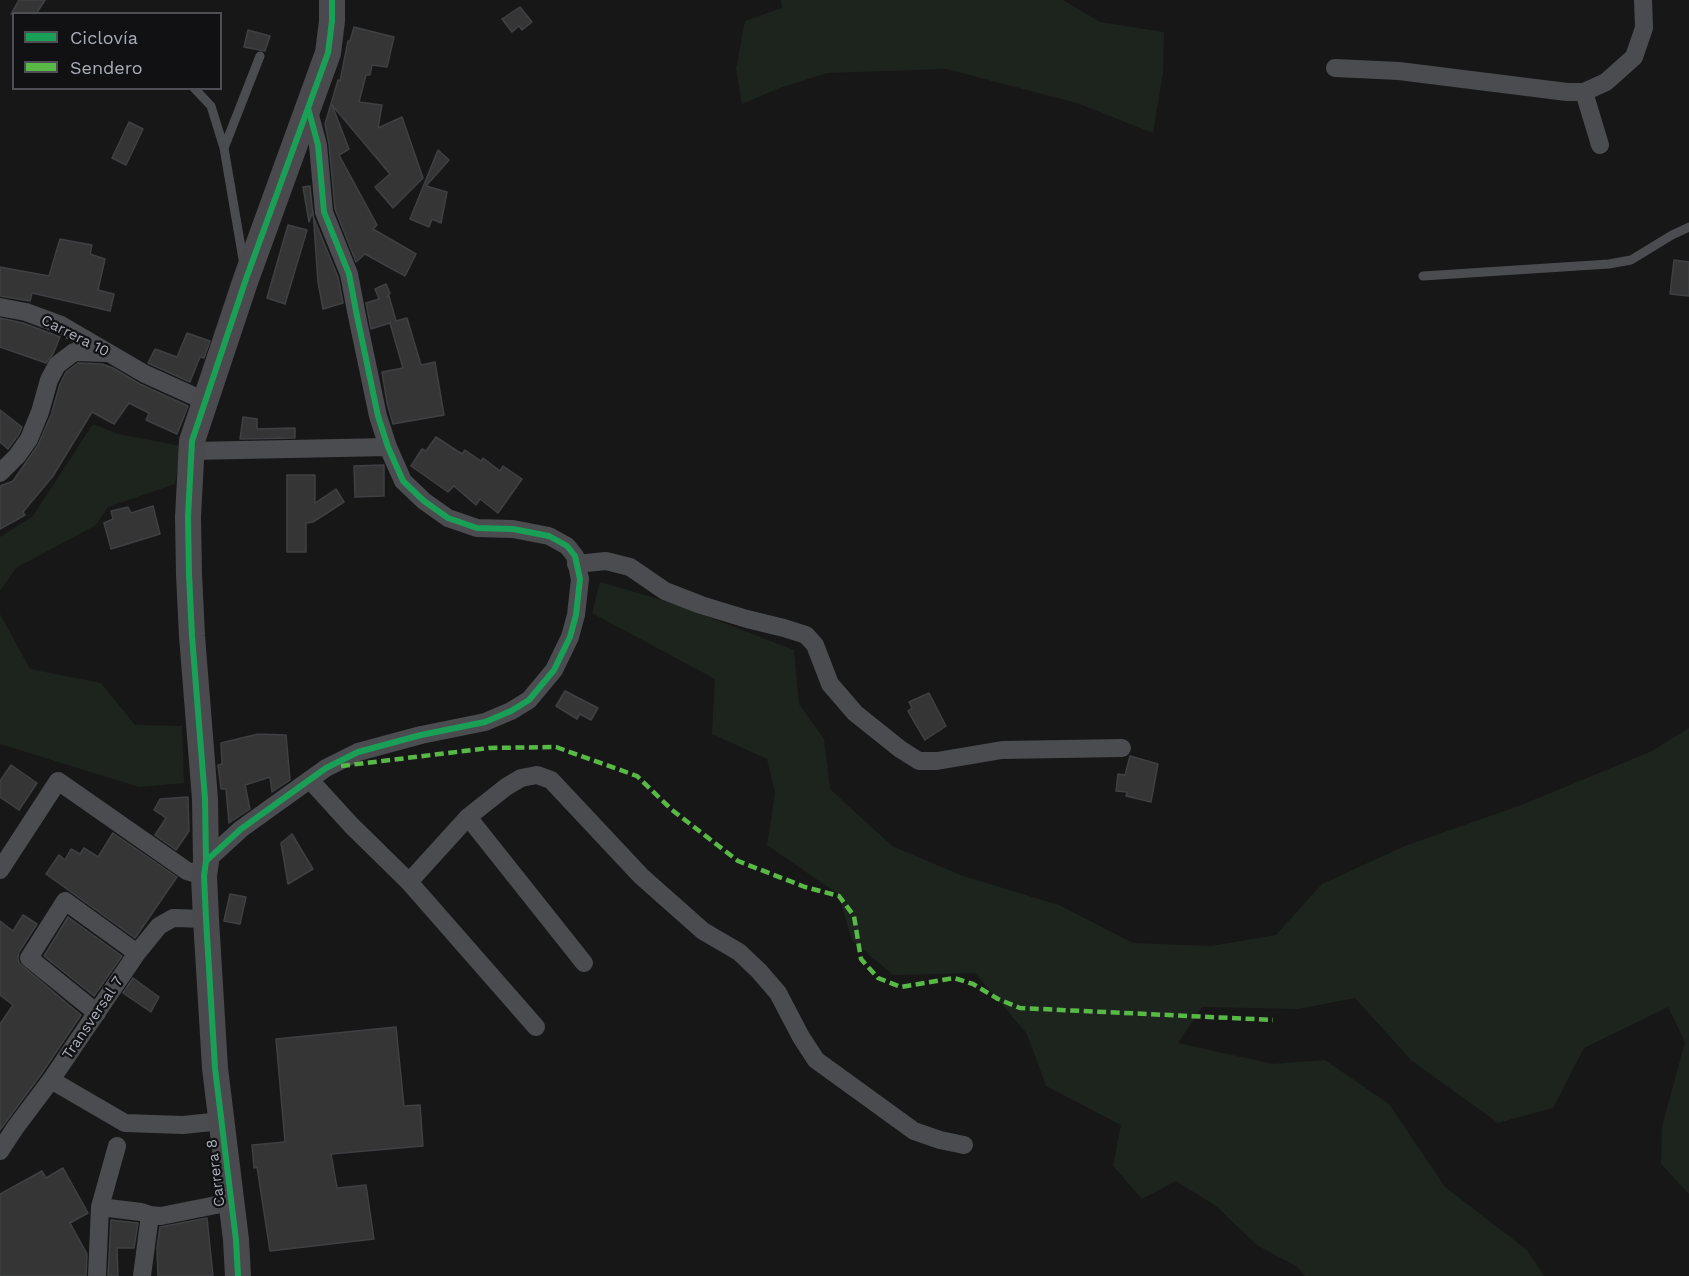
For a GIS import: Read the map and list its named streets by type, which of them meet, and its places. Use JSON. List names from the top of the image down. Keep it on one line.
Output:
{"streets":{"street":["Carrera 10","Transversal 7","Carrera 8"]},"crossings":[["Carrera 10","Carrera 8"],["Transversal 7","Carrera 8"]],"legend":["Ciclovía","Sendero"]}
